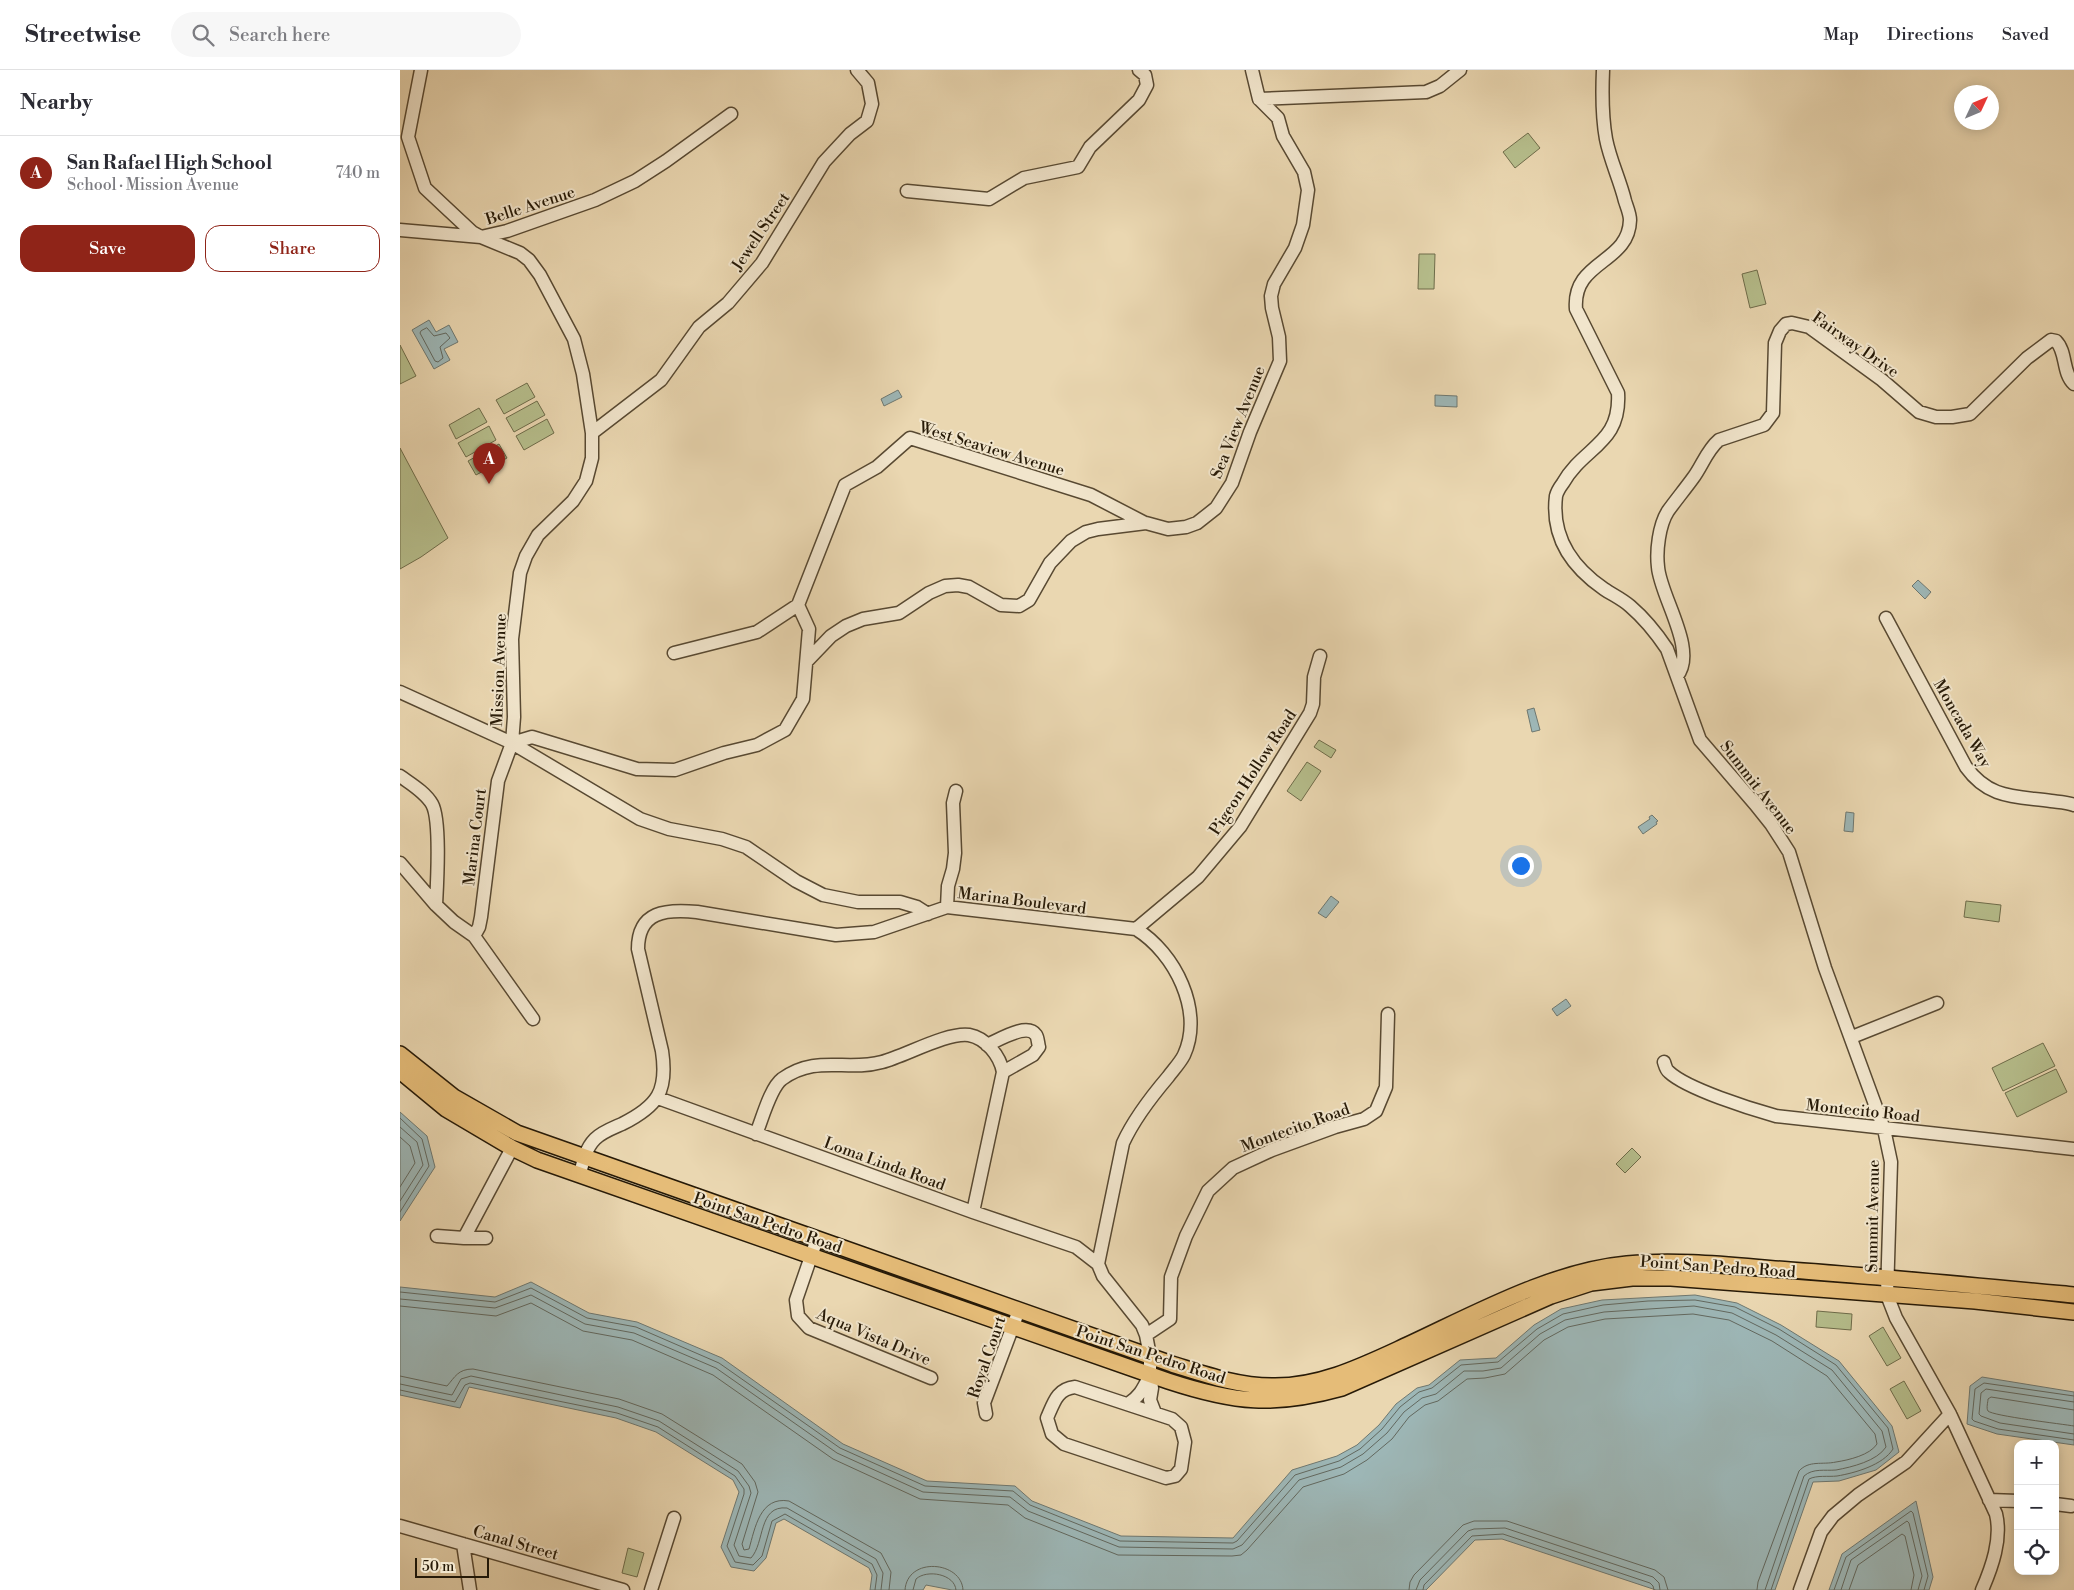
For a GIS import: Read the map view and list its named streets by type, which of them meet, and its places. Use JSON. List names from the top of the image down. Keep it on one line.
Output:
{"streets":{"main road":["Point San Pedro Road"],"street":["Belle Avenue","Jewell Street","Fairway Drive","Sea View Avenue","West Seaview Avenue","Mission Avenue","Moncada Way","Pigeon Hollow Road","Summit Avenue","Marina Court","Marina Boulevard","Montecito Road","Loma Linda Road","Aqua Vista Drive","Royal Court","Canal Street"]},"crossings":[["Belle Avenue","Mission Avenue"],["Jewell Street","Mission Avenue"],["Fairway Drive","Summit Avenue"],["Sea View Avenue","West Seaview Avenue"],["Mission Avenue","Marina Court"],["Pigeon Hollow Road","Marina Boulevard"],["Summit Avenue","Montecito Road"],["Summit Avenue","Point San Pedro Road"],["Marina Boulevard","Loma Linda Road"],["Point San Pedro Road","Aqua Vista Drive"],["Point San Pedro Road","Royal Court"]],"scale_bar":"50 m","north":"top right","page":{"header":"Streetwise","search":"Search here","nav":["Map","Directions","Saved"],"heading":"Nearby","list":[{"mark":"A","name":"San Rafael High School","note":"School · Mission Avenue","value":"740 m"}],"buttons":["Save","Share"],"pins":"A","map_buttons":["+","−"],"scale":"50 m"}}
